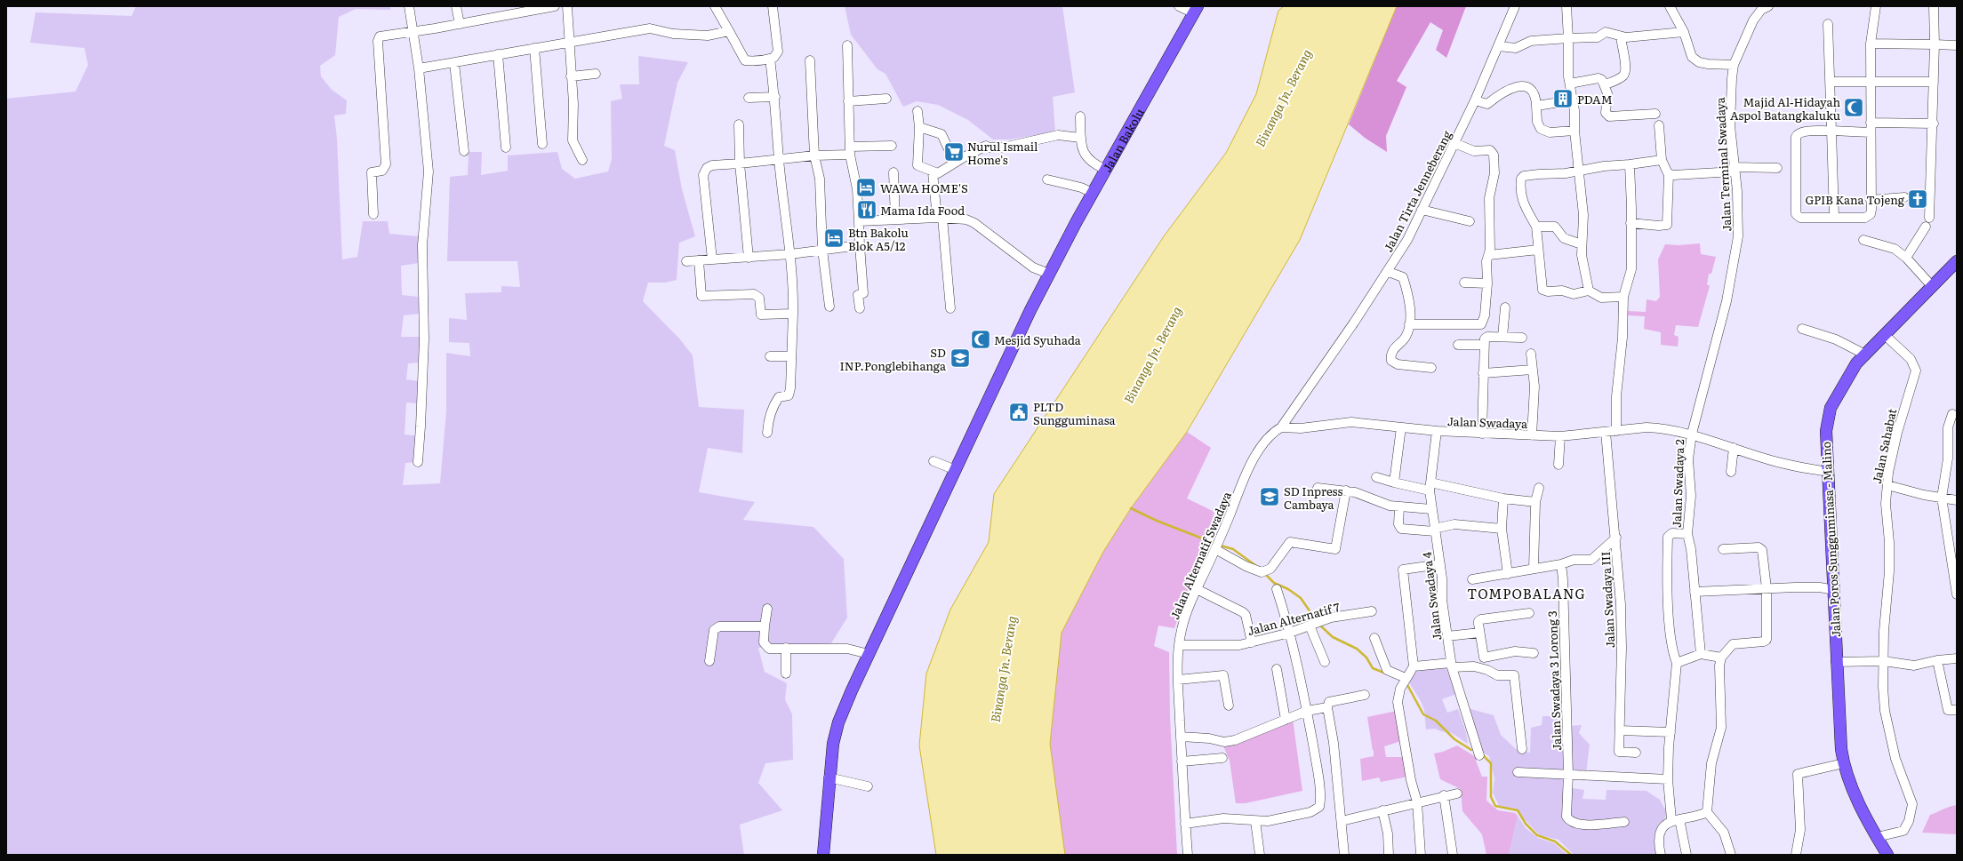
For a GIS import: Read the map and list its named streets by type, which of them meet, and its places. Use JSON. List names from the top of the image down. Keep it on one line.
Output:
{"streets":{"main road":["Jalan Bakolu","Jalan Poros Sungguminasa - Malino"],"street":["Jalan Terminal Swadaya","Jalan Tirta Jenneberang","Jalan Swadaya","Jalan Sahabat","Jalan Swadaya 2","Jalan Alternatif Swadaya","Jalan Swadaya 4","Jalan Swadaya III","Jalan Alternatif 7","Jalan Swadaya 3 Lorong 3"]},"crossings":[["Jalan Terminal Swadaya","Jalan Swadaya"],["Jalan Terminal Swadaya","Jalan Swadaya 2"],["Jalan Tirta Jenneberang","Jalan Swadaya"],["Jalan Tirta Jenneberang","Jalan Alternatif Swadaya"],["Jalan Swadaya","Jalan Swadaya 2"],["Jalan Swadaya","Jalan Poros Sungguminasa - Malino"],["Jalan Swadaya","Jalan Alternatif Swadaya"],["Jalan Swadaya","Jalan Swadaya 4"],["Jalan Swadaya","Jalan Swadaya III"],["Jalan Sahabat","Jalan Poros Sungguminasa - Malino"],["Jalan Alternatif Swadaya","Jalan Alternatif 7"]],"districts":["TOMPOBALANG"],"water":["Binanga Jn. Berang"],"places":{"building":["PDAM"],"mosque":["Majid Al-Hidayah Aspol Batangkaluku","Mesjid Syuhada"],"supermarket":["Nurul Ismail Home's"],"hotel":["WAWA HOME'S","Btn Bakolu Blok A5/12"],"church":["GPIB Kana Tojeng"],"restaurant":["Mama Ida Food"],"school or university":["SD INP.Ponglebihanga","SD Inpress Cambaya"],"public building":["PLTD Sungguminasa"]}}
